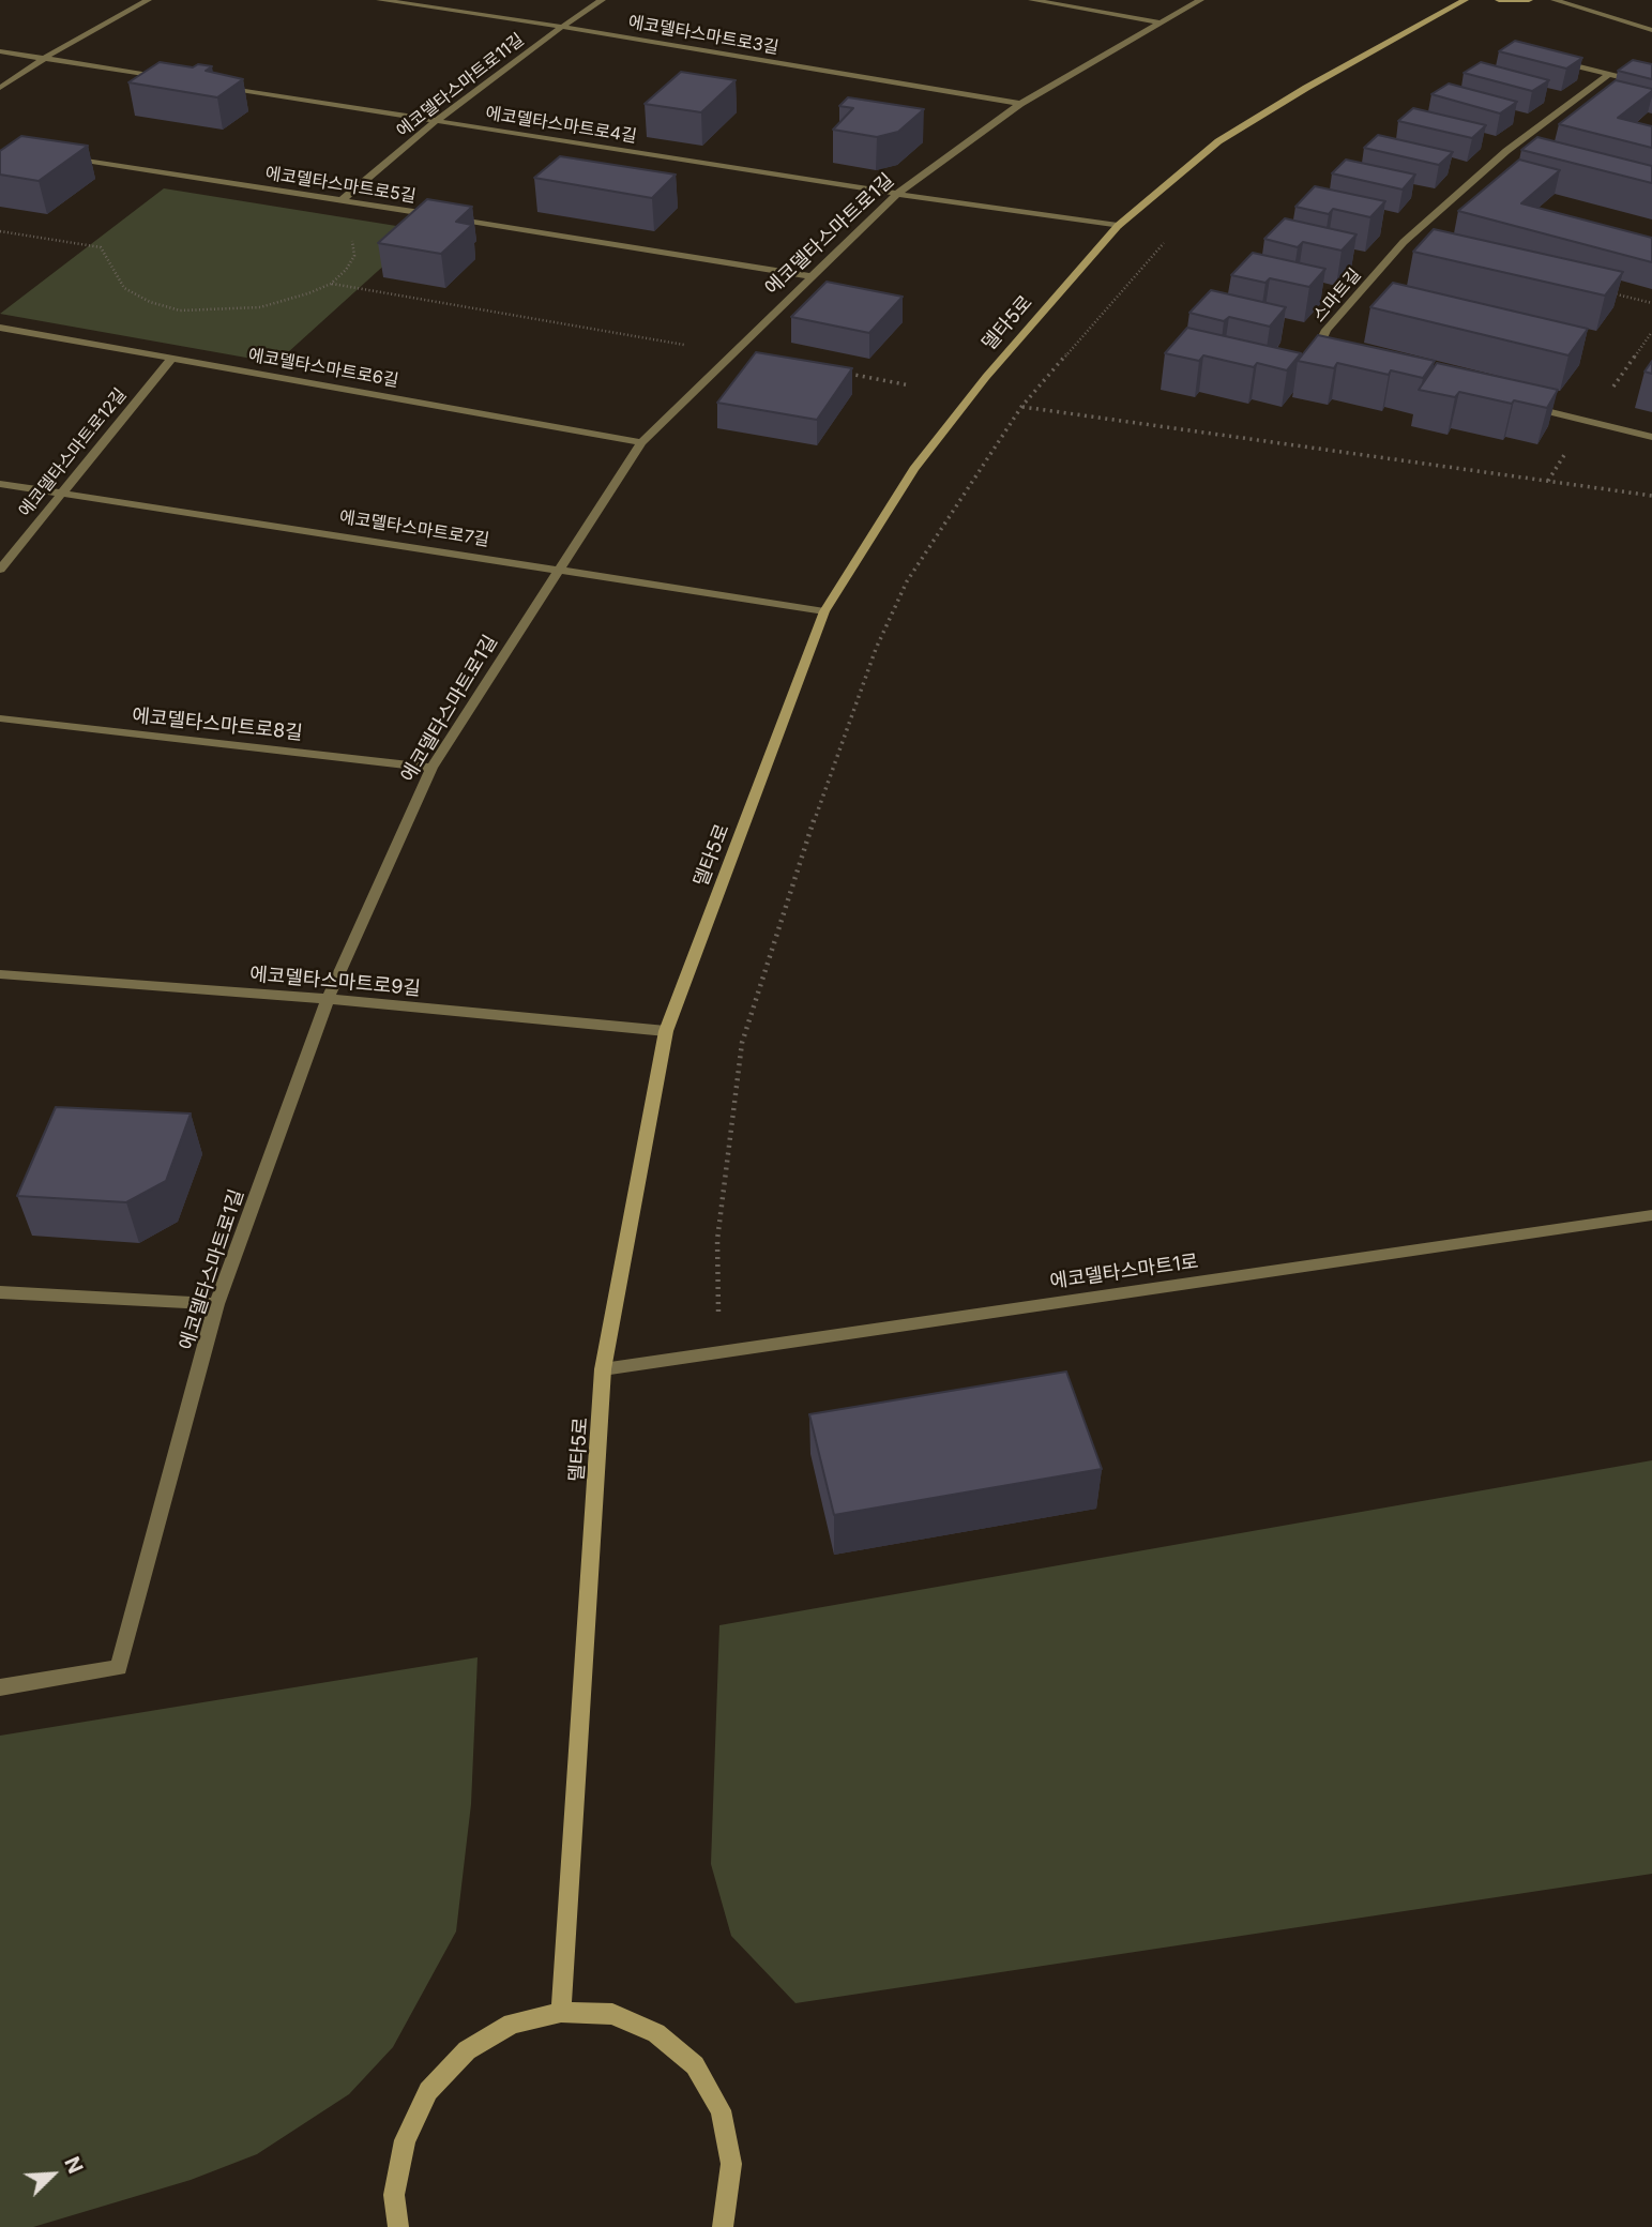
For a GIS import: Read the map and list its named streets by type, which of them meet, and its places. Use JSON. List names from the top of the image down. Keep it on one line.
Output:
{"streets":{"street":["에코델타스마트로3길","에코델타스마트로11길","에코델타스마트로4길","에코델타스마트로5길","에코델타스마트로1길","스마트길","델타5로","에코델타스마트로6길","에코델타스마트로12길","에코델타스마트로7길","에코델타스마트로8길","에코델타스마트로9길","에코델타스마트1로"]},"crossings":[["에코델타스마트로3길","에코델타스마트로11길"],["에코델타스마트로3길","에코델타스마트로1길"],["에코델타스마트로11길","에코델타스마트로4길"],["에코델타스마트로11길","에코델타스마트로5길"],["에코델타스마트로4길","에코델타스마트로1길"],["에코델타스마트로4길","델타5로"],["에코델타스마트로5길","에코델타스마트로1길"],["에코델타스마트로1길","에코델타스마트로6길"],["에코델타스마트로1길","에코델타스마트로7길"],["에코델타스마트로1길","에코델타스마트로8길"],["에코델타스마트로1길","에코델타스마트로9길"],["델타5로","에코델타스마트로7길"],["델타5로","에코델타스마트로9길"],["델타5로","에코델타스마트1로"],["에코델타스마트로6길","에코델타스마트로12길"],["에코델타스마트로12길","에코델타스마트로7길"]],"north":"top right"}
